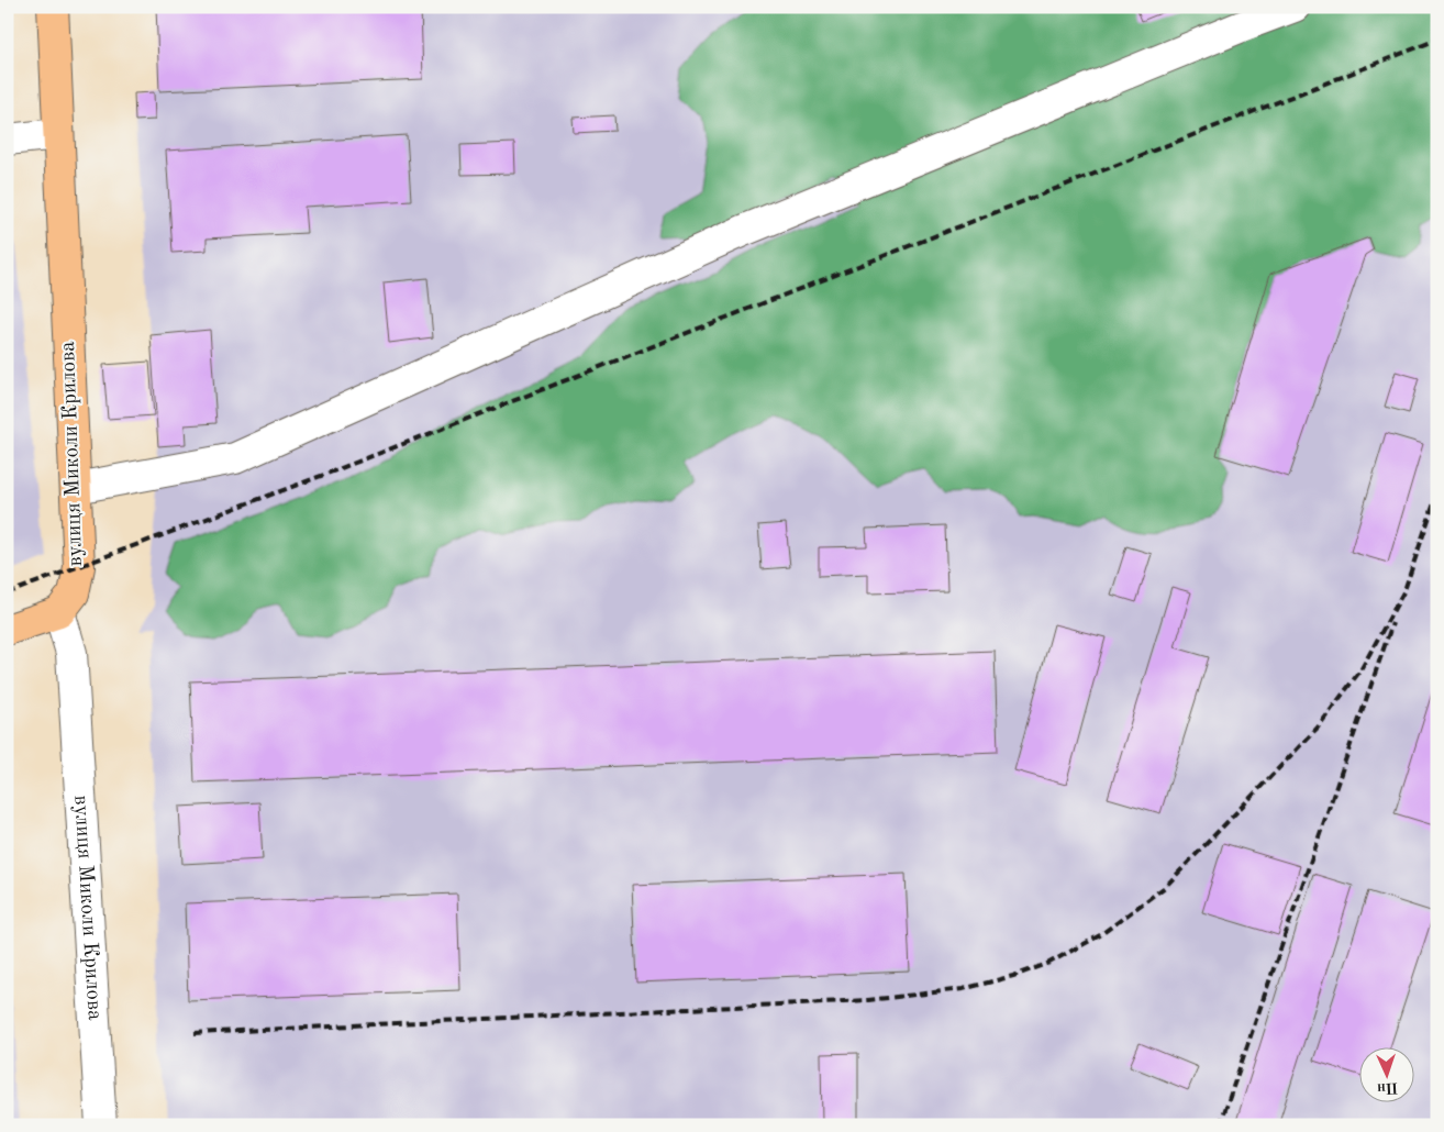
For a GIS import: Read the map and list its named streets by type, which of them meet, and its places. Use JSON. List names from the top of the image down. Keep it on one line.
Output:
{"streets":{"main road":["вулиця Миколи Крилова"]},"north":"bottom"}
